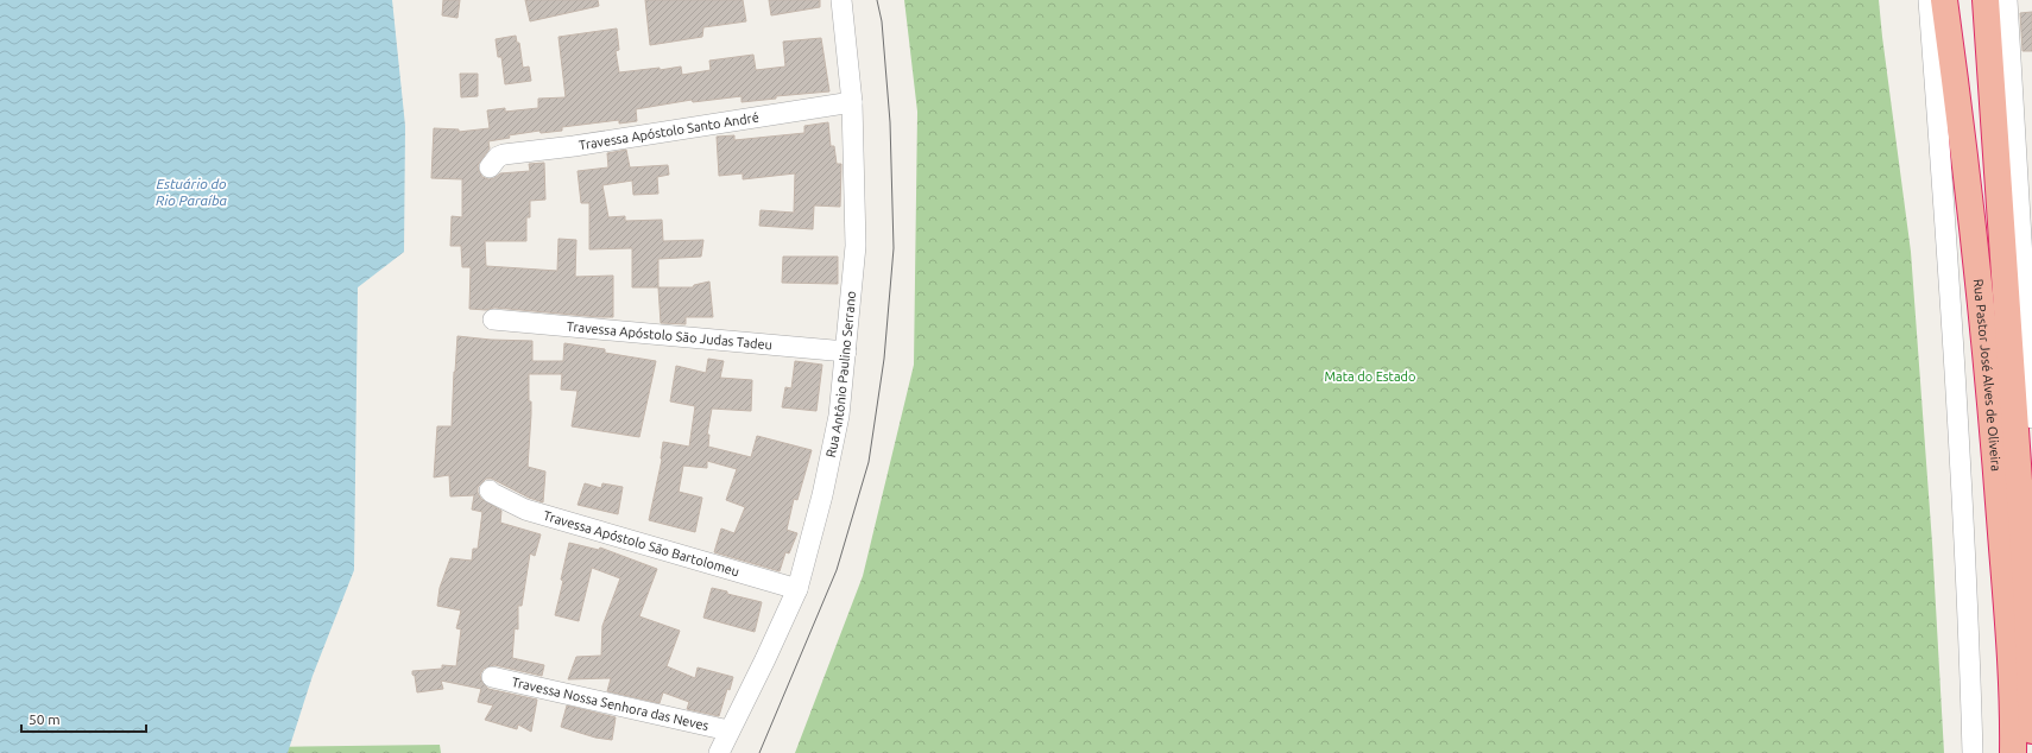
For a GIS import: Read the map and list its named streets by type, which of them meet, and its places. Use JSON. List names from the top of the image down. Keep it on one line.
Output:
{"streets":{"highway":["Rua Pastor José Alves de Oliveira"],"street":["Travessa Apóstolo Santo André","Travessa Apóstolo São Judas Tadeu","Rua Antônio Paulino Serrano","Travessa Apóstolo São Bartolomeu","Travessa Nossa Senhora das Neves"]},"crossings":[["Travessa Apóstolo Santo André","Rua Antônio Paulino Serrano"],["Travessa Apóstolo São Judas Tadeu","Rua Antônio Paulino Serrano"],["Rua Antônio Paulino Serrano","Travessa Apóstolo São Bartolomeu"],["Rua Antônio Paulino Serrano","Travessa Nossa Senhora das Neves"]],"water":["Estuário do Rio Paraíba"],"parks":["Mata do Estado"],"scale_bar":"50 m"}
